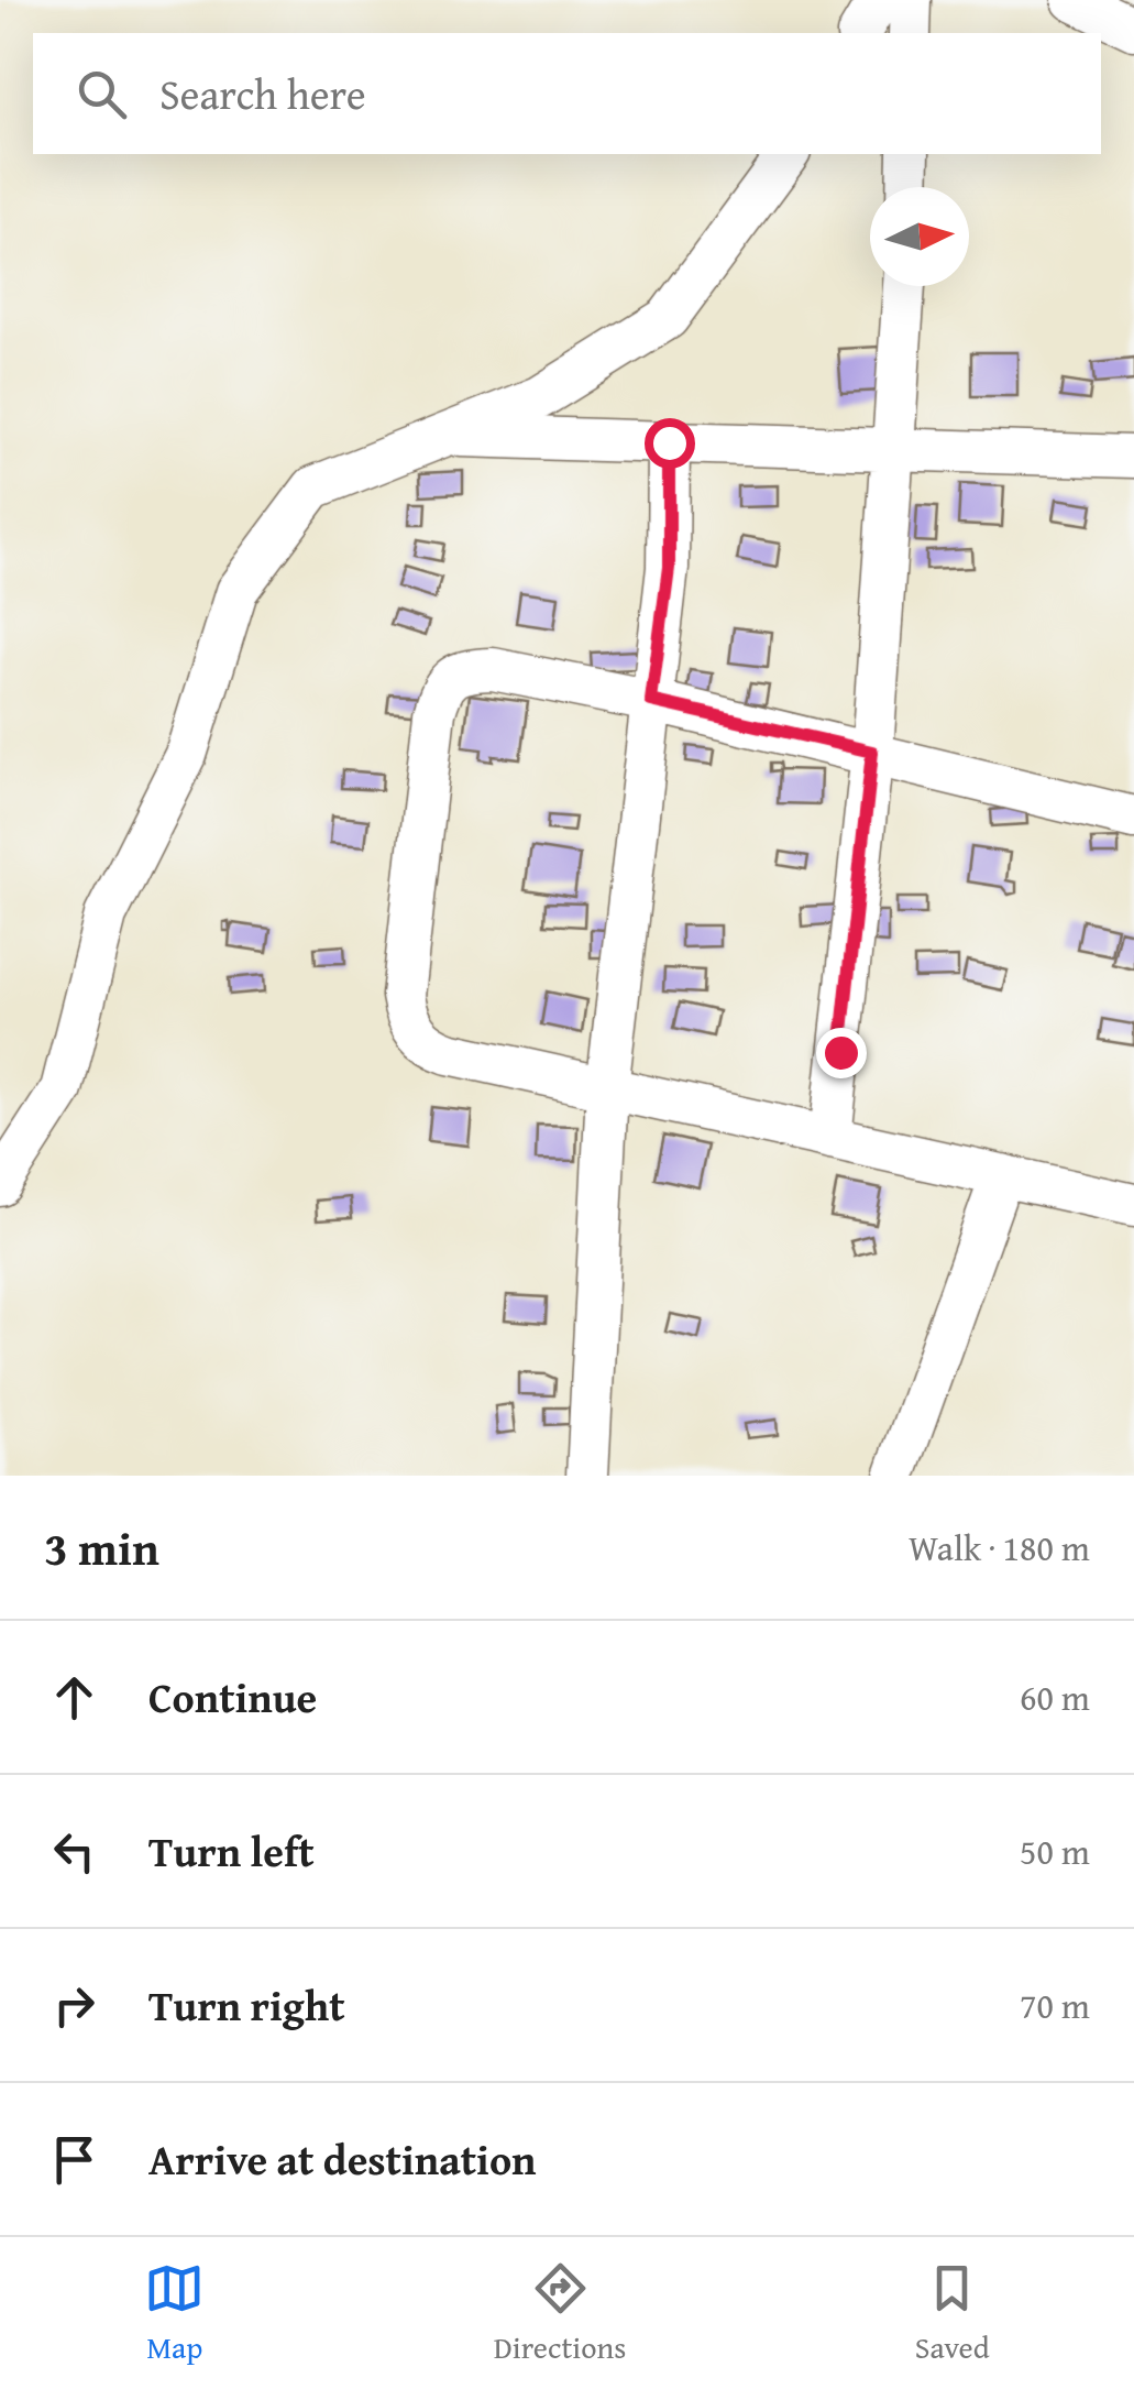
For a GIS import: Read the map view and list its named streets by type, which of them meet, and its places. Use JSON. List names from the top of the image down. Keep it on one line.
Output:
{"north":"right","page":{"search":"Search here","heading":["3 min","Walk · 180 m"],"list":[["Continue","60 m"],["Turn left","50 m"],["Turn right","70 m"],"Arrive at destination"],"nav":["Map","Directions","Saved"]}}
